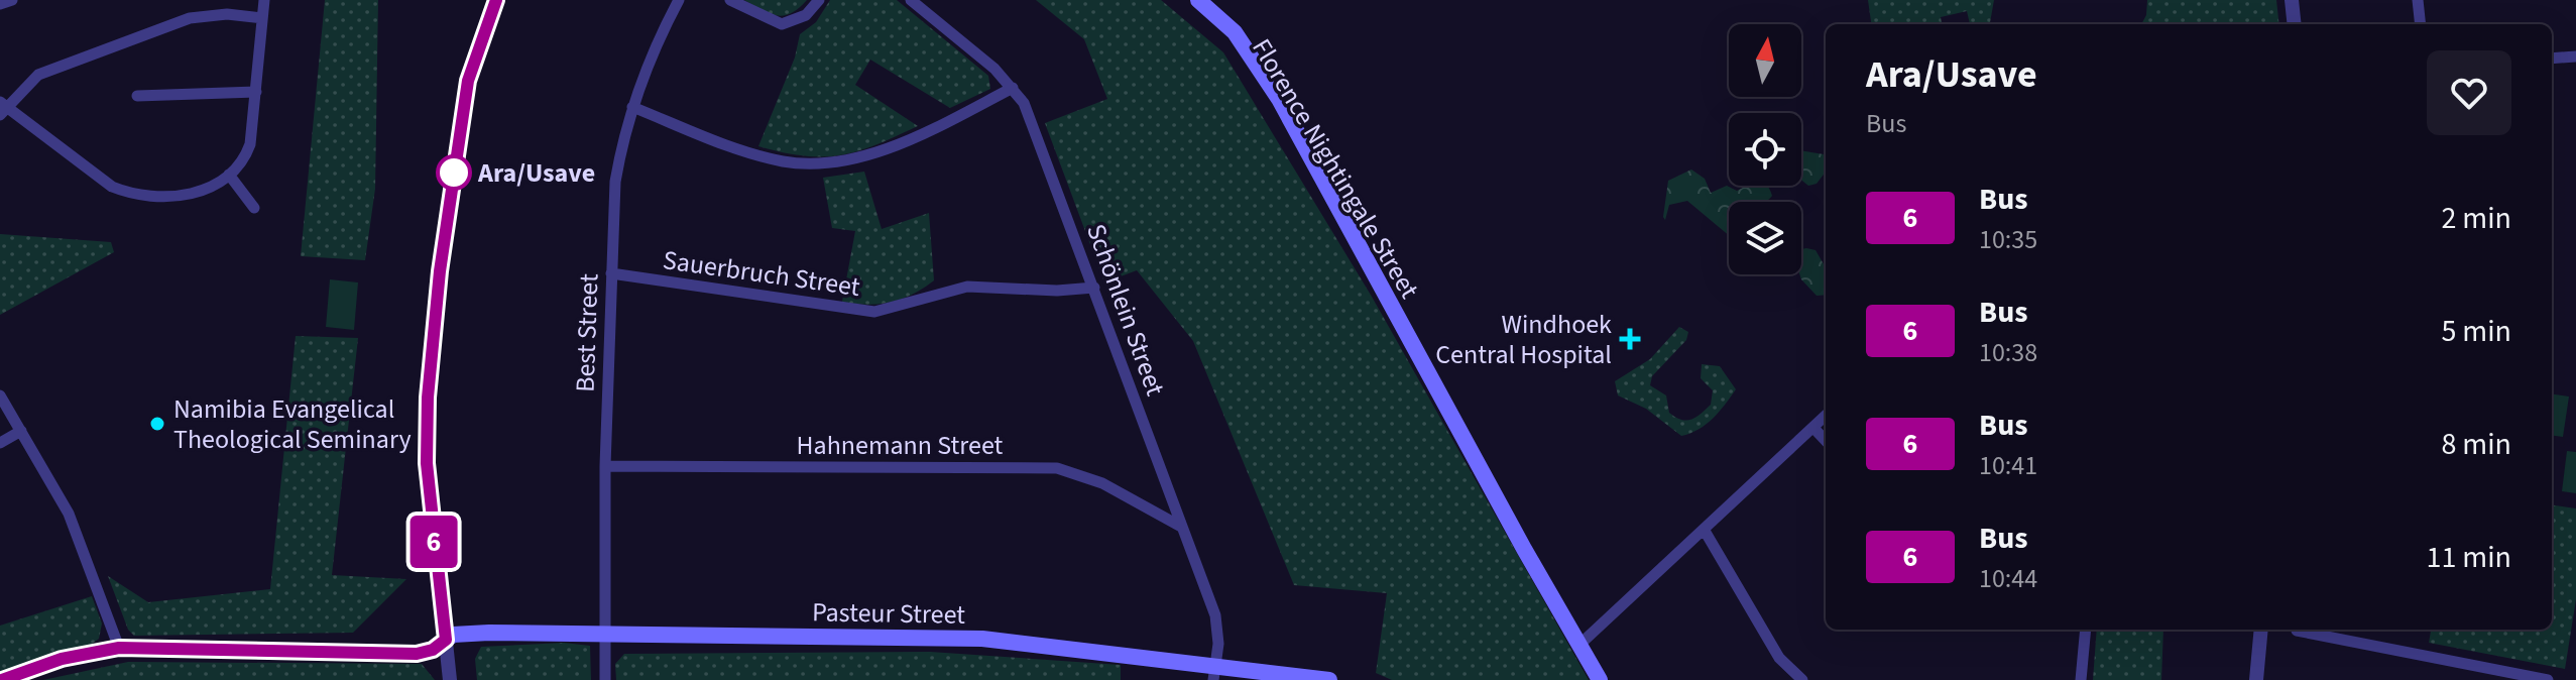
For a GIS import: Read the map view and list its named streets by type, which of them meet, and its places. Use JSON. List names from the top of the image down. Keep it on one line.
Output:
{"streets":{"main road":["Florence Nightingale Street","Pasteur Street"],"street":["Sauerbruch Street","Schönlein Street","Best Street","Hahnemann Street"]},"crossings":[["Sauerbruch Street","Schönlein Street"],["Sauerbruch Street","Best Street"],["Schönlein Street","Hahnemann Street"],["Schönlein Street","Pasteur Street"],["Best Street","Hahnemann Street"],["Best Street","Pasteur Street"]],"places":{"other":["Ara/Usave","Namibia Evangelical Theological Seminary"],"health":["Windhoek Central Hospital"]},"lines":["bus line 6"],"north":"top","page":{"on_map":"6","heading":["Ara/Usave","Bus"],"list":[{"mark":"6","name":"Bus","note":"10:35","value":"2 min"},{"mark":"6","name":"Bus","note":"10:38","value":"5 min"},{"mark":"6","name":"Bus","note":"10:41","value":"8 min"},{"mark":"6","name":"Bus","note":"10:44","value":"11 min"}]}}
